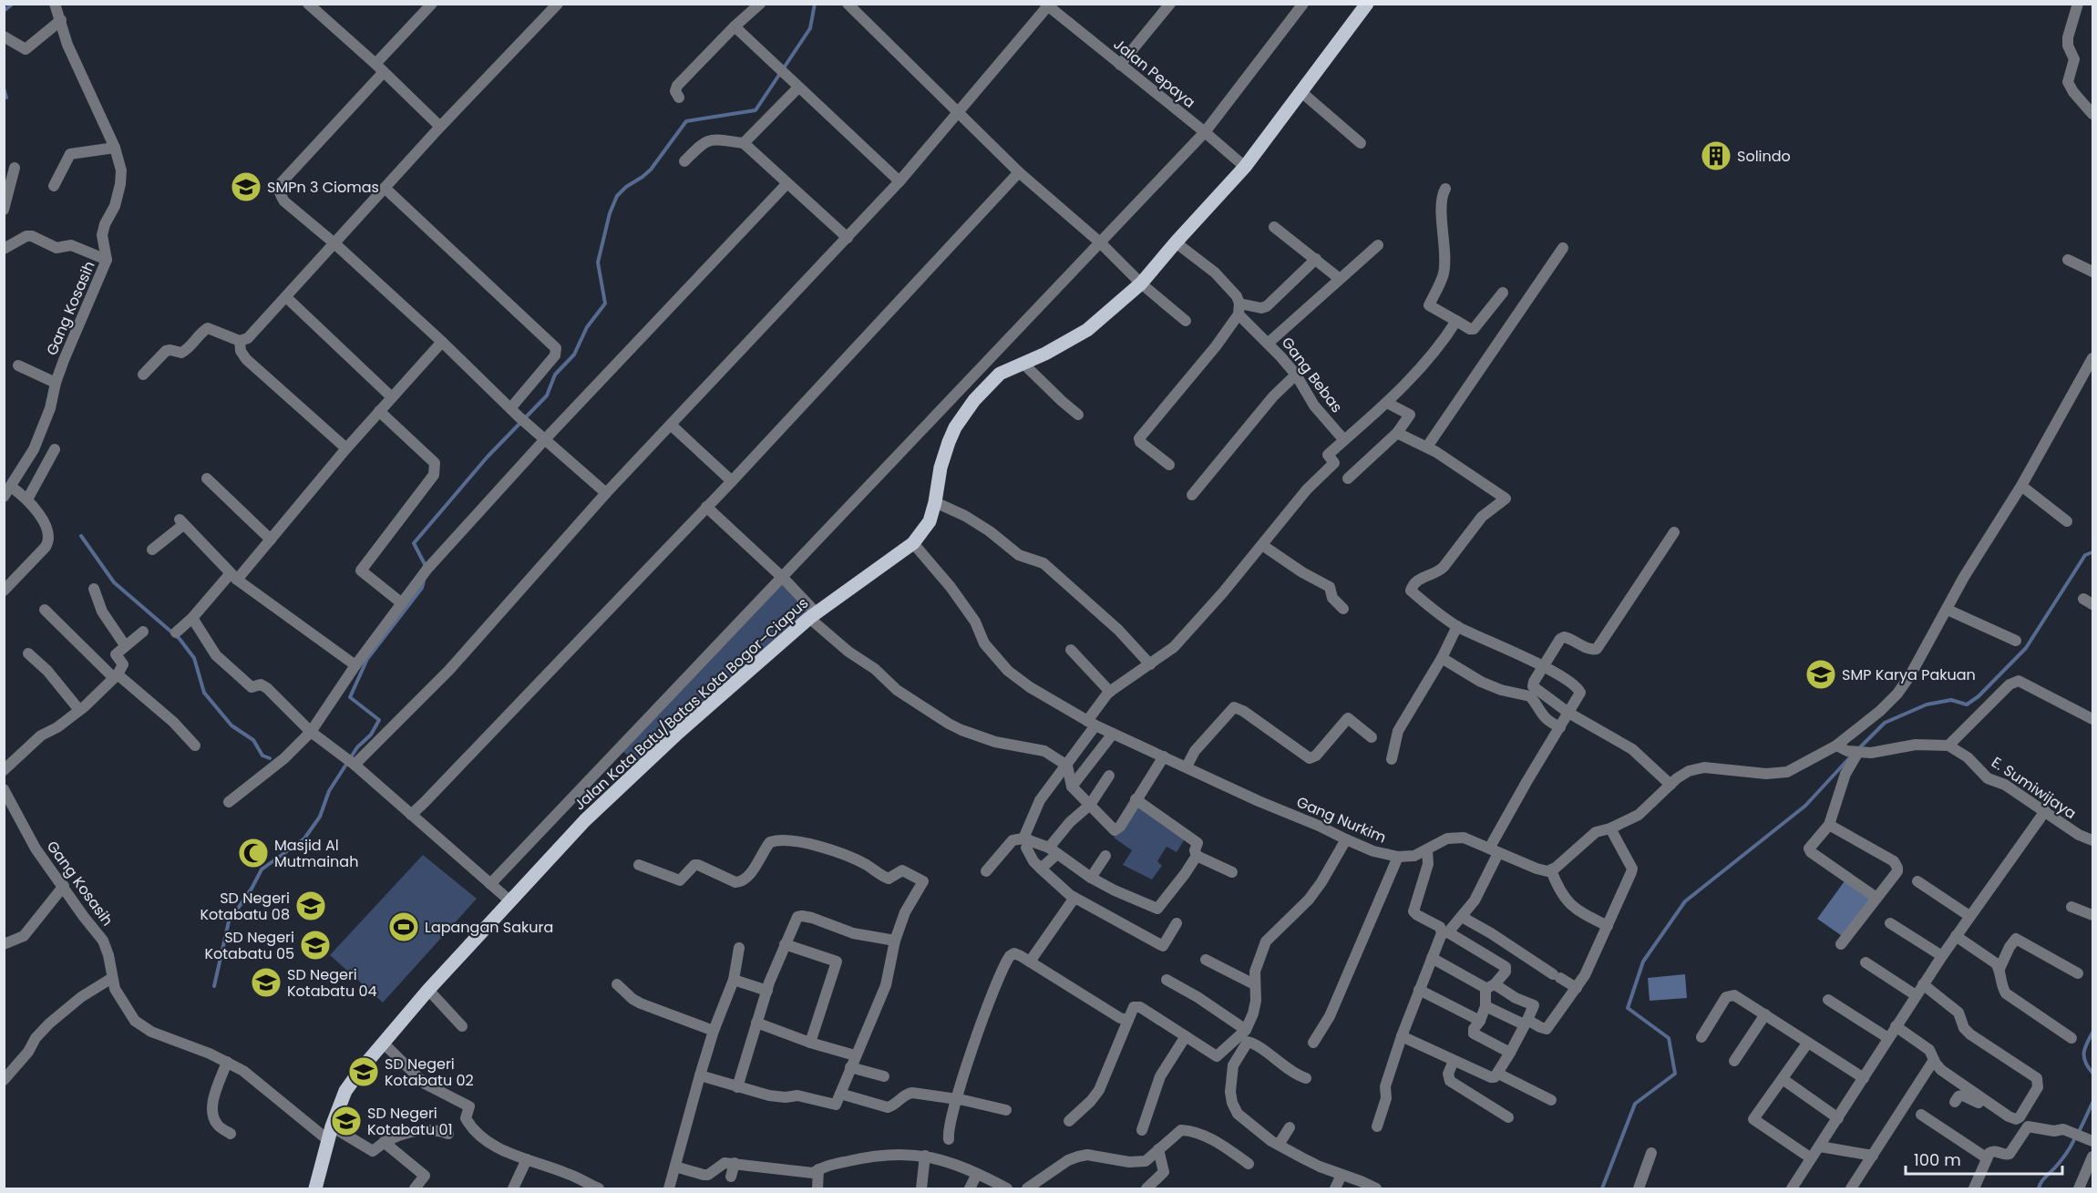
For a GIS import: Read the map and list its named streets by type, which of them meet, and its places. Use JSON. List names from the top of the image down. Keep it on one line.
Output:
{"streets":{"main road":["Jalan Kota Batu/Batas Kota Bogor–Ciapus"],"street":["Jalan Pepaya","Gang Kosasih","Gang Bebas","E. Sumiwijaya","Gang Nurkim"]},"crossings":[["Jalan Pepaya","Jalan Kota Batu/Batas Kota Bogor–Ciapus"],["Gang Kosasih","Jalan Kota Batu/Batas Kota Bogor–Ciapus"],["Gang Bebas","Jalan Kota Batu/Batas Kota Bogor–Ciapus"],["Jalan Kota Batu/Batas Kota Bogor–Ciapus","Gang Nurkim"]],"places":{"building":["Solindo"],"school or university":["SMPn 3 Ciomas","SMP Karya Pakuan","SD Negeri Kotabatu 08","SD Negeri Kotabatu 05","SD Negeri Kotabatu 04","SD Negeri Kotabatu 02","SD Negeri Kotabatu 01"],"mosque":["Masjid Al Mutmainah"],"sports":["Lapangan Sakura"]},"scale_bar":"100 m"}
